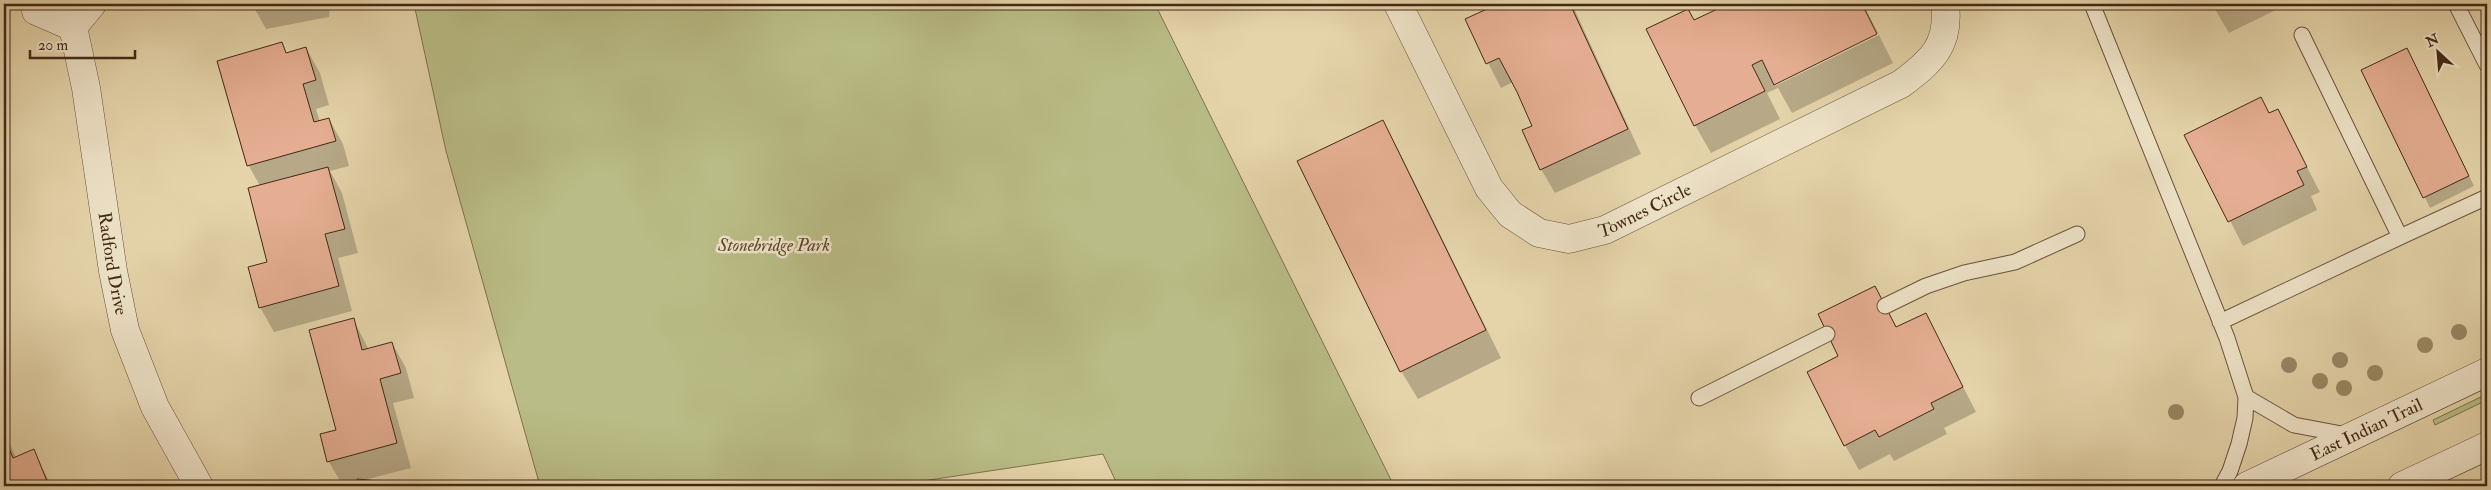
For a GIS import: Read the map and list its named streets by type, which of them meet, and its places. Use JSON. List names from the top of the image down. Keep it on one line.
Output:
{"streets":{"street":["Townes Circle","Radford Drive","East Indian Trail"]},"parks":["Stonebridge Park"],"scale_bar":"20 m","north":"top left"}
